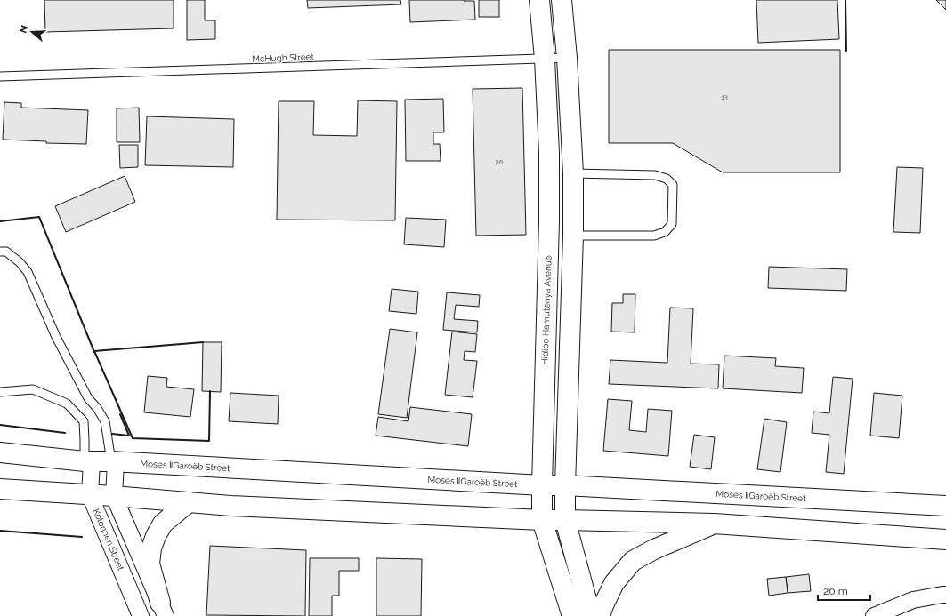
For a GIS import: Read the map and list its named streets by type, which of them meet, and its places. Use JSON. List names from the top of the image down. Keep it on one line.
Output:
{"streets":{"main road":["Hidipo Hamutenya Avenue","Moses ǁGaroëb Street"],"street":["Kolonnen Street"],"lane":["McHugh Street"]},"crossings":[["McHugh Street","Hidipo Hamutenya Avenue"],["Hidipo Hamutenya Avenue","Moses ǁGaroëb Street"],["Moses ǁGaroëb Street","Kolonnen Street"]],"house_numbers":["13","26"],"scale_bar":"20 m","north":"left"}
